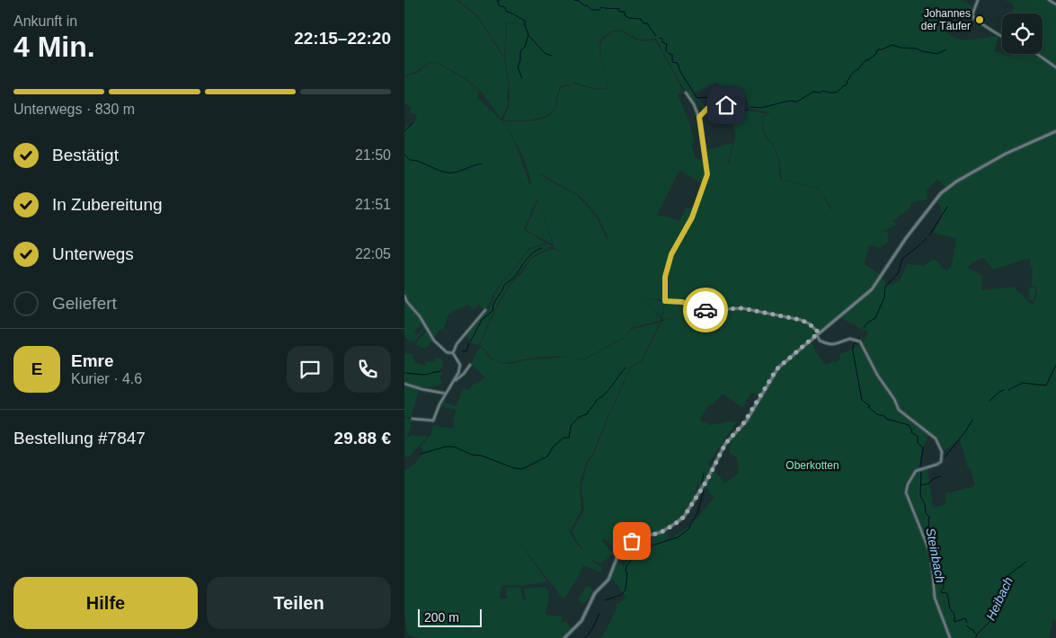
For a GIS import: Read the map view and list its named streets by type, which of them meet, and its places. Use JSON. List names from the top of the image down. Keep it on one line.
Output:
{"water":["Steinbach","Heibach"],"parks":["Oberkotten"],"places":["Johannes der Täufer"],"scale_bar":"200 m","page":{"heading":["4 Min.","Ankunft in","22:15–22:20"],"panel":["Emre","Kurier · 4.6","Bestellung #7847","29.88 €"],"bar":"Unterwegs · 830 m","list":[["Bestätigt","21:50"],["In Zubereitung","21:51"],["Unterwegs","22:05"],"Geliefert"],"round":"E","buttons":["Hilfe","Teilen"],"scale":"200 m"}}
